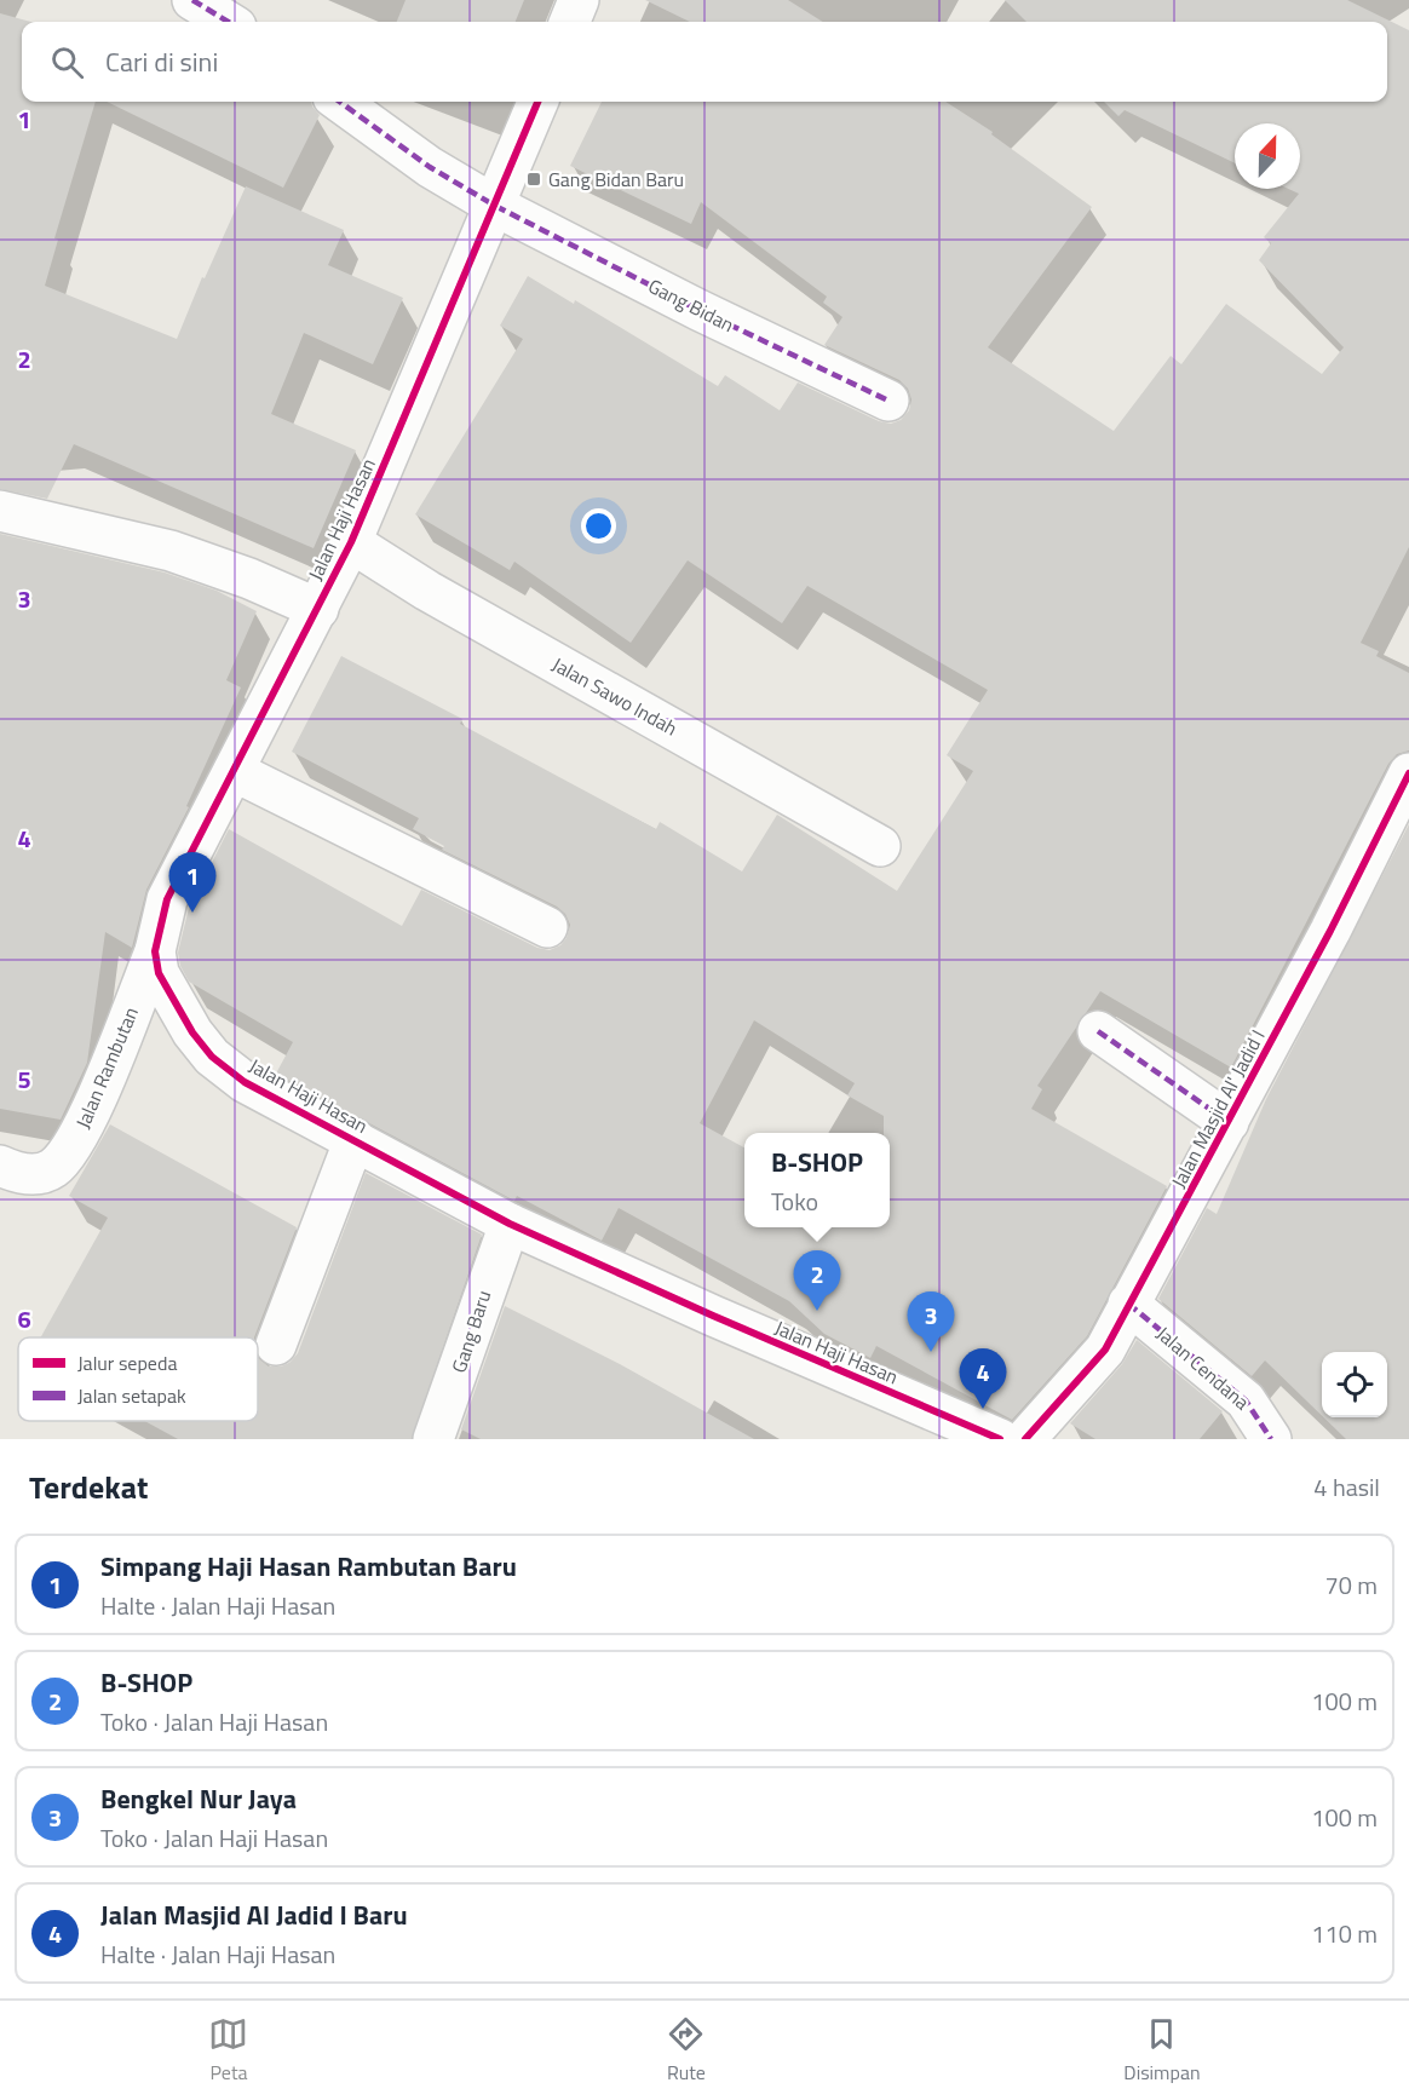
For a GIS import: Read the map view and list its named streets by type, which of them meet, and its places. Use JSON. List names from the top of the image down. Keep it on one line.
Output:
{"streets":{"street":["Gang Bidan","Jalan Haji Hasan","Jalan Sawo Indah","Jalan Rambutan","Jalan Masjid Al' Jadid I","Gang Baru","Jalan Cendana"]},"crossings":[["Gang Bidan","Jalan Haji Hasan"],["Jalan Haji Hasan","Jalan Sawo Indah"],["Jalan Haji Hasan","Jalan Rambutan"],["Jalan Haji Hasan","Gang Baru"],["Jalan Masjid Al' Jadid I","Jalan Cendana"]],"places":{"transit":["Gang Bidan Baru"]},"legend":["Jalur sepeda","Jalan setapak"],"north":"top","page":{"search":"Cari di sini","pins":["1","2","3","4"],"popup":["B-SHOP","Toko"],"heading":["Terdekat","4 hasil"],"list":[{"mark":"1","name":"Simpang Haji Hasan Rambutan Baru","note":"Halte · Jalan Haji Hasan","value":"70 m"},{"mark":"2","name":"B-SHOP","note":"Toko · Jalan Haji Hasan","value":"100 m"},{"mark":"3","name":"Bengkel Nur Jaya","note":"Toko · Jalan Haji Hasan","value":"100 m"},{"mark":"4","name":"Jalan Masjid Al Jadid I Baru","note":"Halte · Jalan Haji Hasan","value":"110 m"}],"nav":["Peta","Rute","Disimpan"]},"grid":{"rows":["1","2","3","4","5","6"]}}
